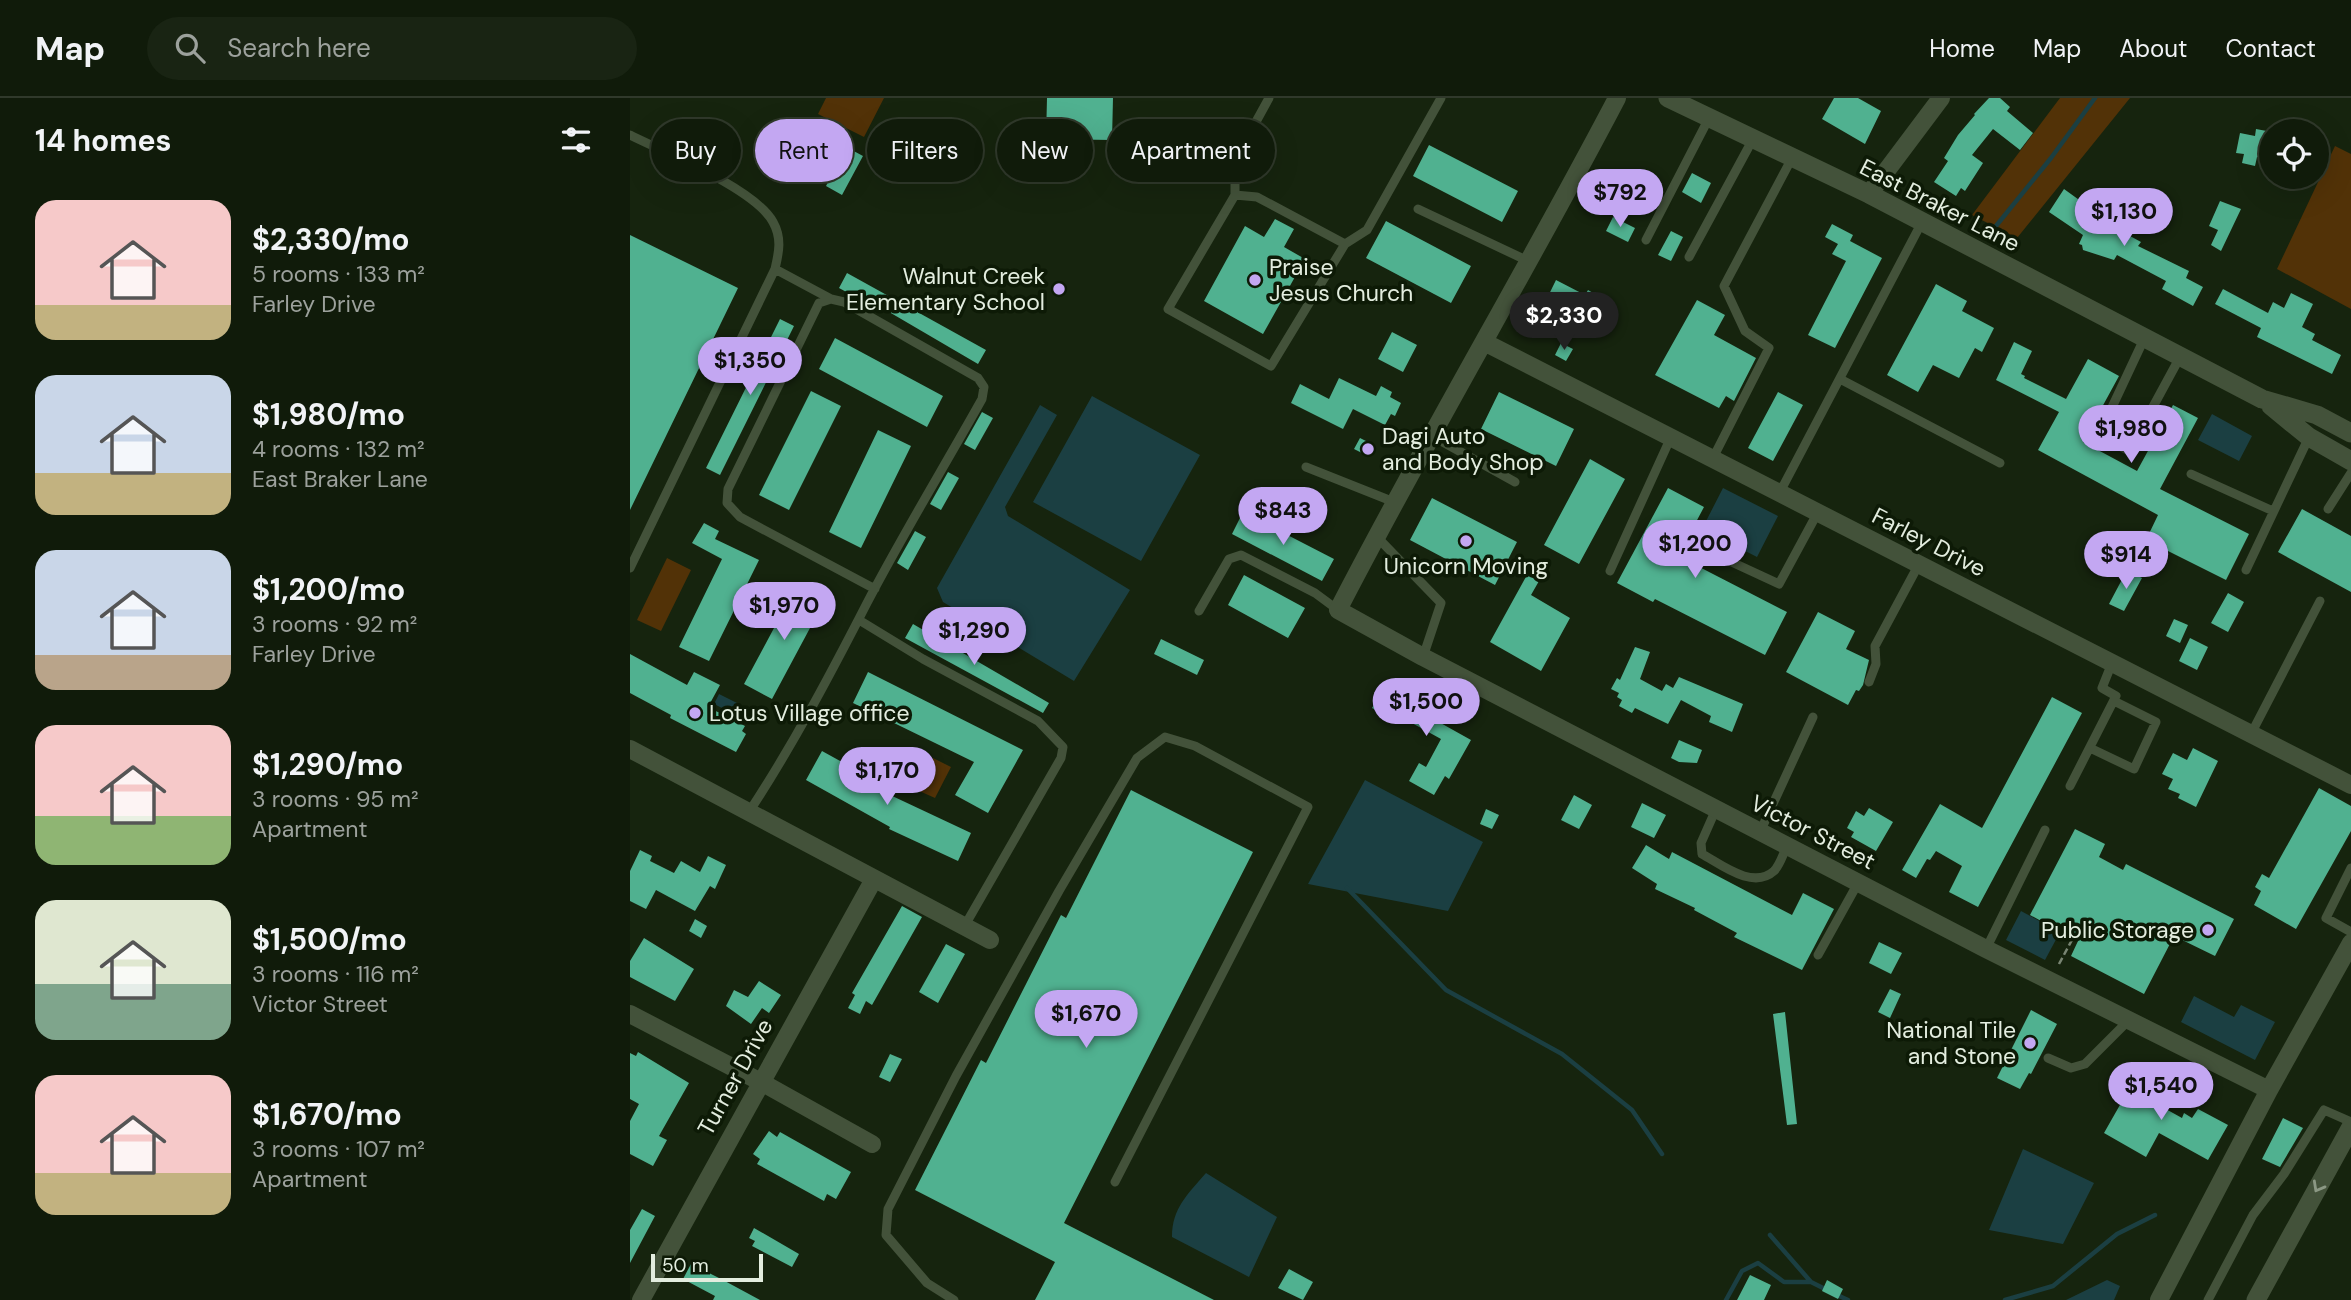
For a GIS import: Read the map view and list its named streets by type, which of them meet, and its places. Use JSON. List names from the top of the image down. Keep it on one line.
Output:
{"streets":{"main road":["East Braker Lane"],"street":["Farley Drive","Victor Street","Turner Drive"]},"places":["Praise Jesus Church","Walnut Creek Elementary School","Dagi Auto and Body Shop","Unicorn Moving","Lotus Village office","Public Storage","National Tile and Stone"],"scale_bar":"50 m","page":{"header":"Map","search":"Search here","nav":["Home","Map","About","Contact"],"heading":"14 homes","chip":["Buy","Rent","Filters","New","Apartment"],"price":["$792","$1,130","$2,330","$1,350","$1,980","$843","$1,200","$914","$1,970","$1,290","$1,500","$1,170","$1,670","$1,540"],"list":[{"name":"$2,330/mo","note":"5 rooms · 133 m² · Farley Drive"},{"name":"$1,980/mo","note":"4 rooms · 132 m² · East Braker Lane"},{"name":"$1,200/mo","note":"3 rooms · 92 m² · Farley Drive"},{"name":"$1,290/mo","note":"3 rooms · 95 m² · Apartment"},{"name":"$1,500/mo","note":"3 rooms · 116 m² · Victor Street"},{"name":"$1,670/mo","note":"3 rooms · 107 m² · Apartment"}],"scale":"50 m"}}
